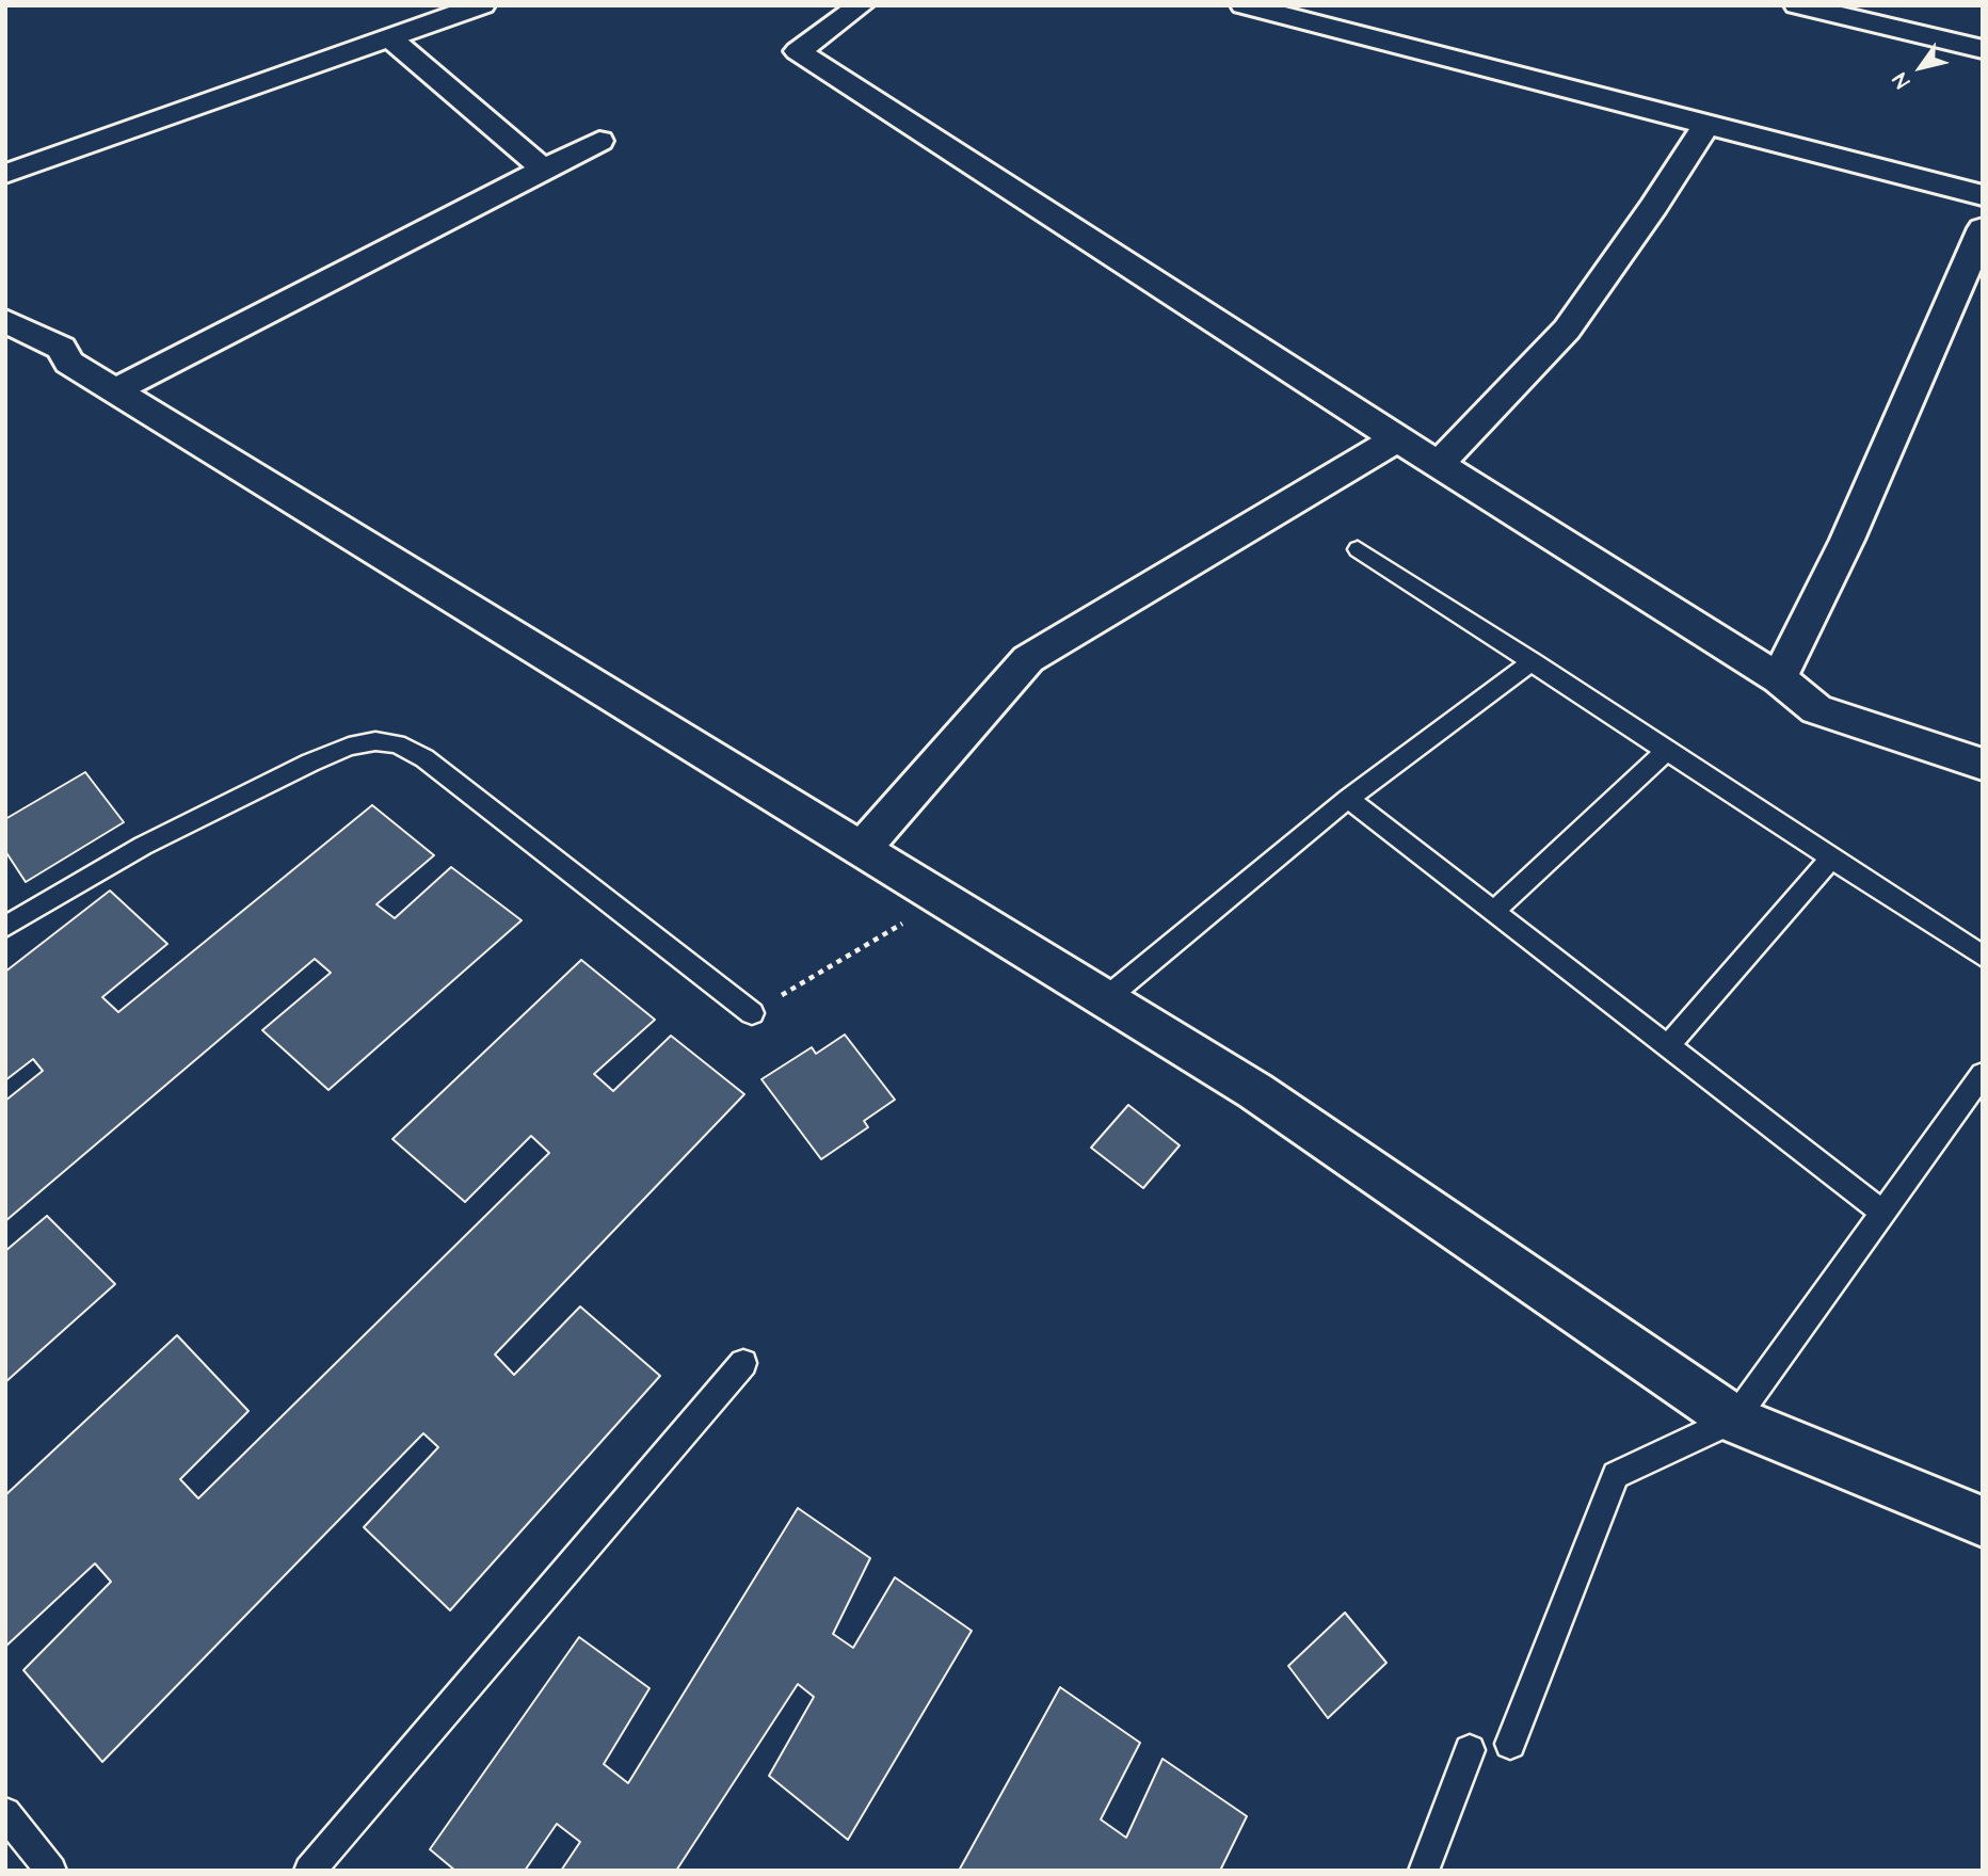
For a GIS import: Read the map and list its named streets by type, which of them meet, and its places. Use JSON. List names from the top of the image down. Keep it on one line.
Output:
{"north":"bottom left"}
